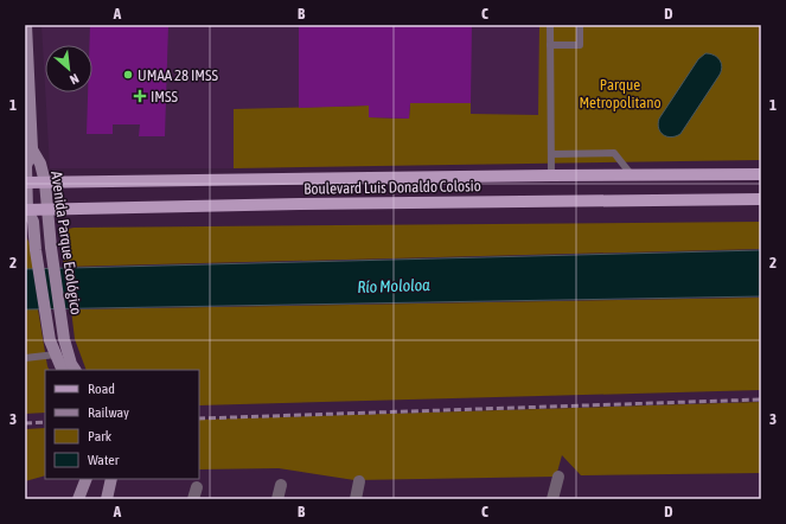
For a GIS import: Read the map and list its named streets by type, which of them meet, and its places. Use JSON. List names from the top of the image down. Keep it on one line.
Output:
{"streets":{"main road":["Boulevard Luis Donaldo Colosio"],"street":["Avenida Parque Ecológico"]},"crossings":[["Boulevard Luis Donaldo Colosio","Avenida Parque Ecológico"]],"water":["Río Mololoa"],"parks":["Parque Metropolitano"],"places":{"other":["UMAA 28 IMSS"],"health":["IMSS"]},"legend":["Road","Railway","Park","Water"],"north":"bottom right","grid":{"columns":["A","B","C","D"],"rows":["1","2","3"]}}
